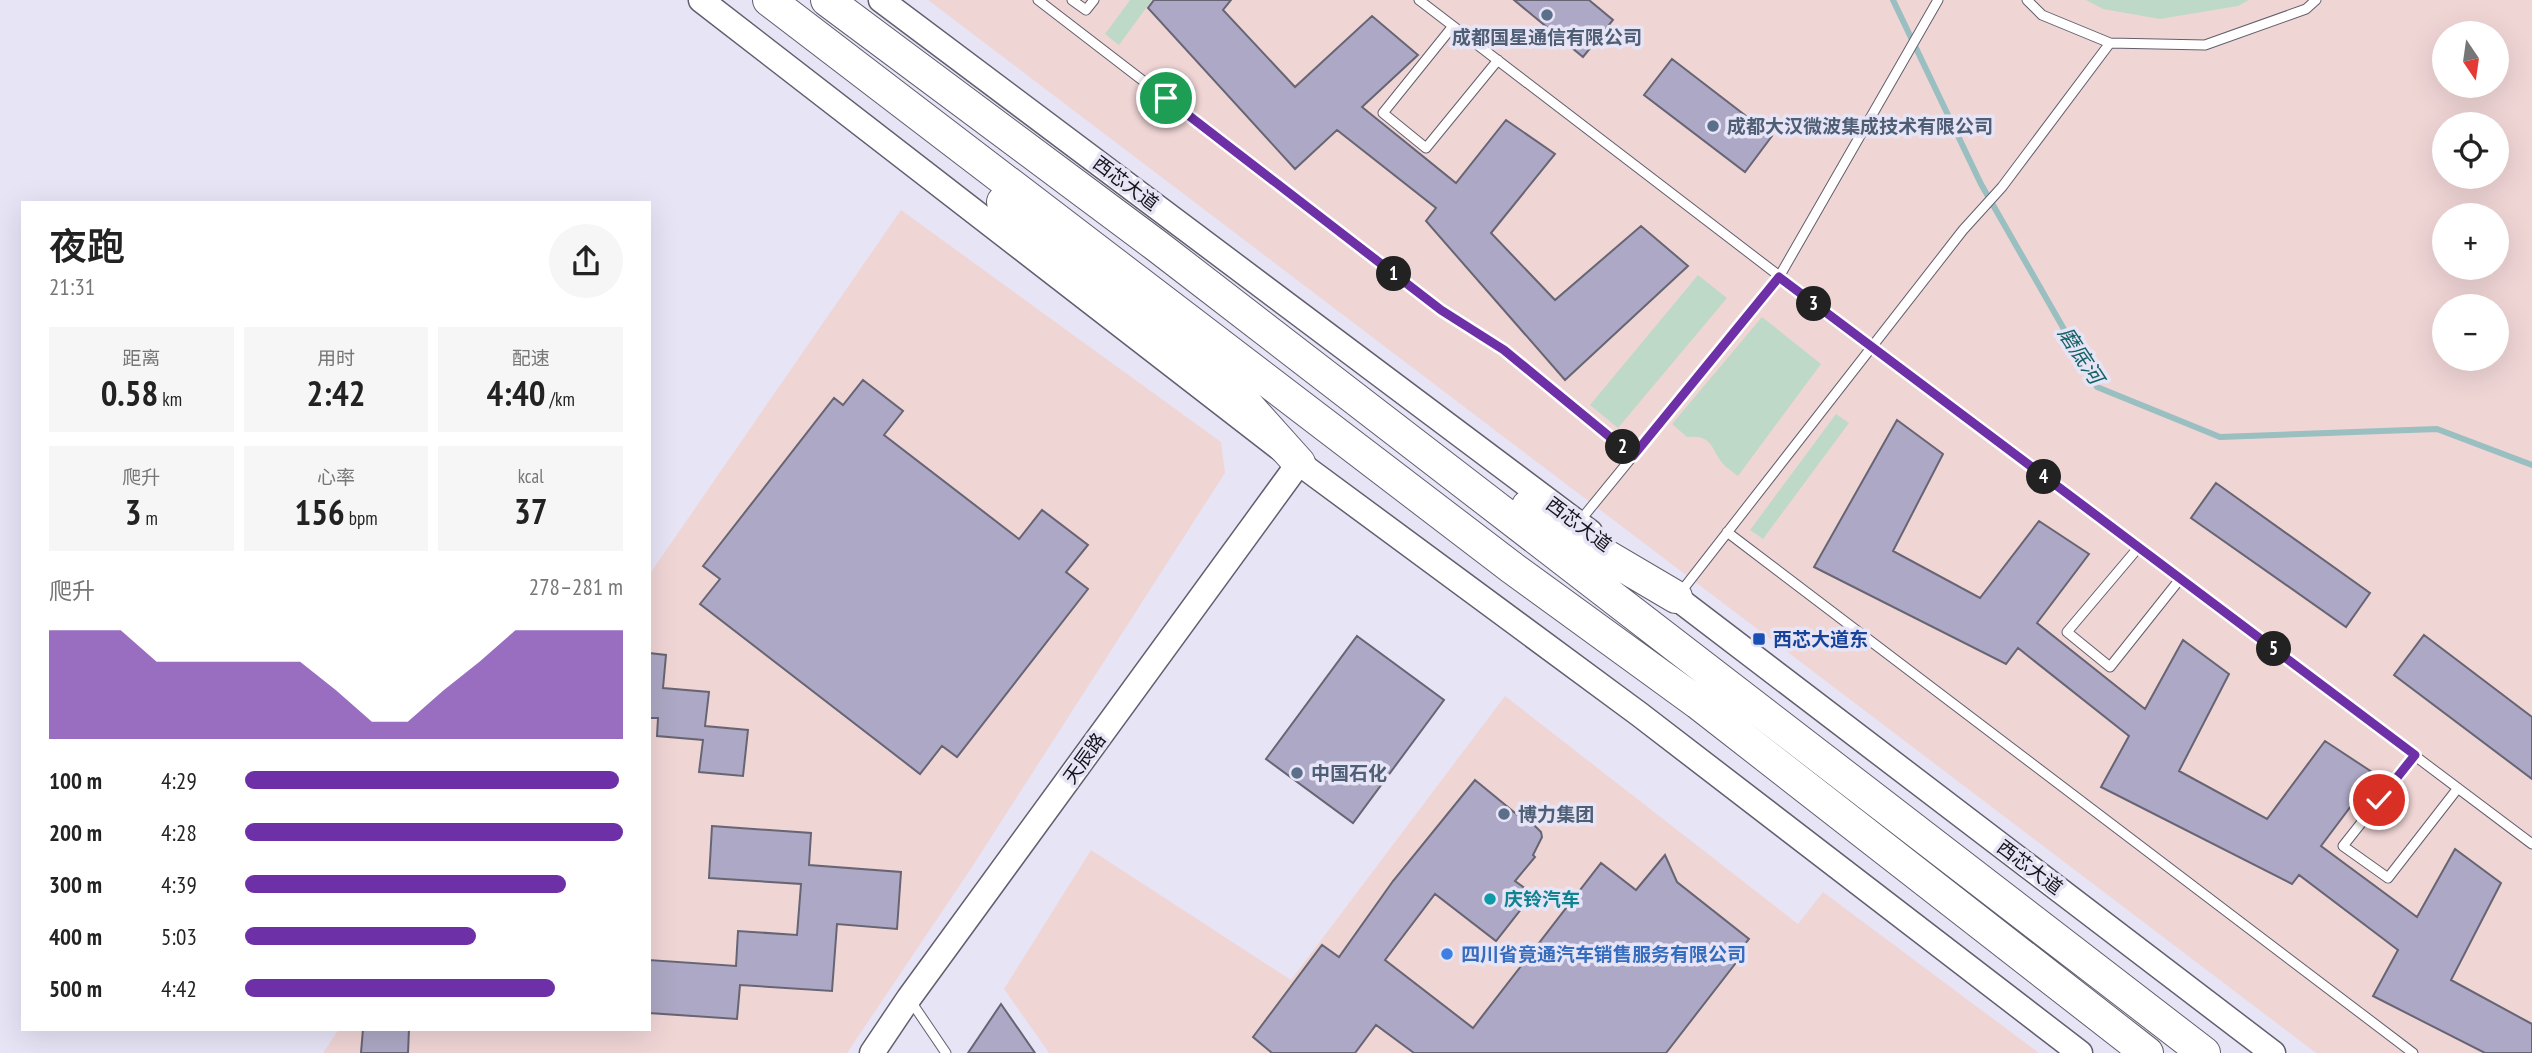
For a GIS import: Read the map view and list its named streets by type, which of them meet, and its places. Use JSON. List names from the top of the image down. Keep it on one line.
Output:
{"streets":{"highway":["西芯大道"],"main road":["天辰路"]},"water":["磨底河"],"places":{"other":["成都国星通信有限公司","成都大汉微波集成技术有限公司","中国石化","博力集团","庆铃汽车","四川省竟通汽车销售服务有限公司"],"transit":["西芯大道东"]},"north":"bottom","page":{"map_buttons":["+","−"],"heading":["夜跑","21:31"],"pins":["1","3","2","4","5"],"stats":[["距离","0.58 km"],["用时","2:42"],["配速","4:40 /km"],["爬升","3 m"],["心率","156 bpm"],["kcal","37"]],"chart":["爬升","278–281 m"],"list":[{"name":"100 m","note":"4:29"},{"name":"200 m","note":"4:28"},{"name":"300 m","note":"4:39"},{"name":"400 m","note":"5:03"},{"name":"500 m","note":"4:42"}]}}
